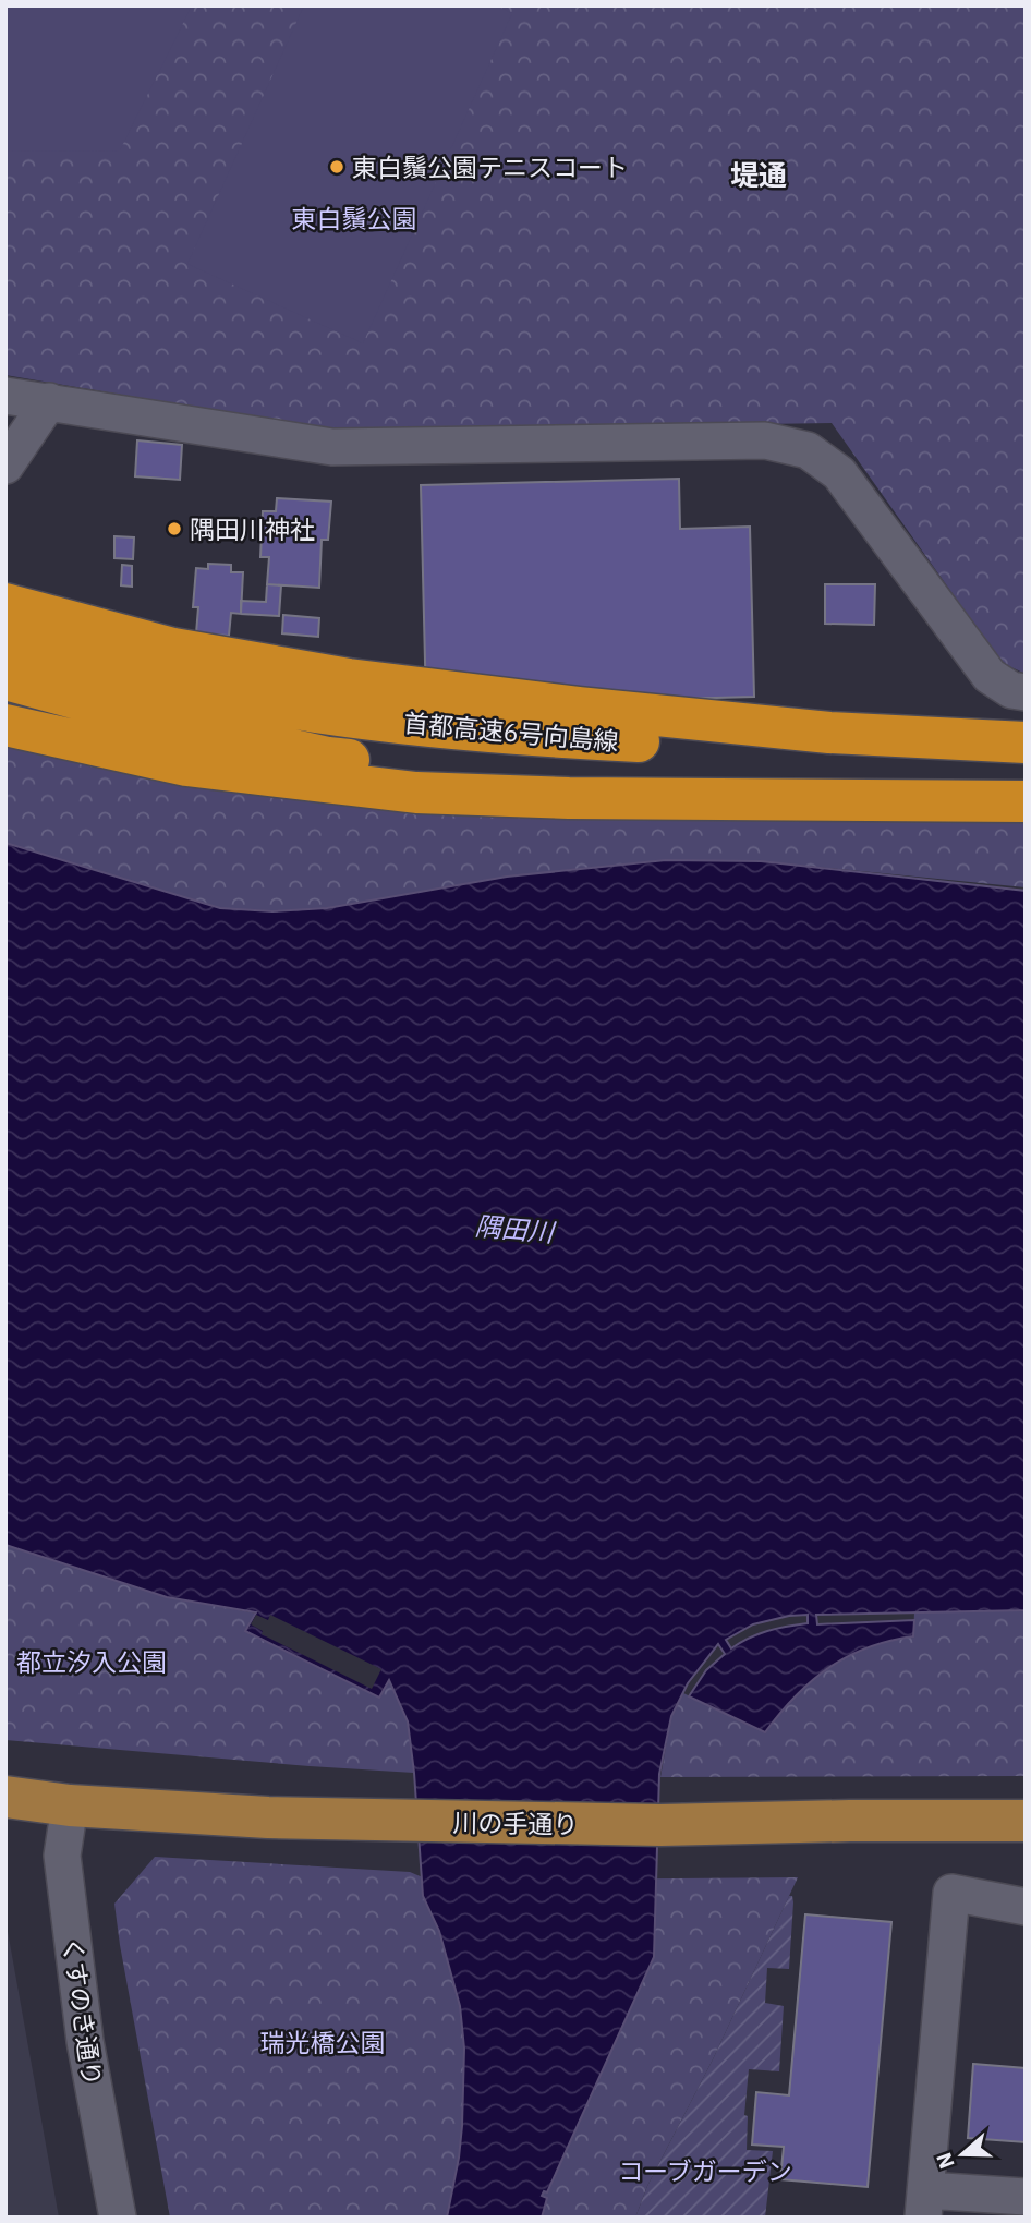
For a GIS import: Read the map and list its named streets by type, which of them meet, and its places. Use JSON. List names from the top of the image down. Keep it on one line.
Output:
{"streets":{"highway":["首都高速6号向島線"],"main road":["川の手通り"],"street":["くすのき通り"]},"crossings":[["川の手通り","くすのき通り"]],"districts":["堤通"],"water":["隅田川"],"parks":["東白鬚公園","都立汐入公園","瑞光橋公園","コーブガーデン"],"places":["東白鬚公園テニスコート","隅田川神社"],"north":"left"}
